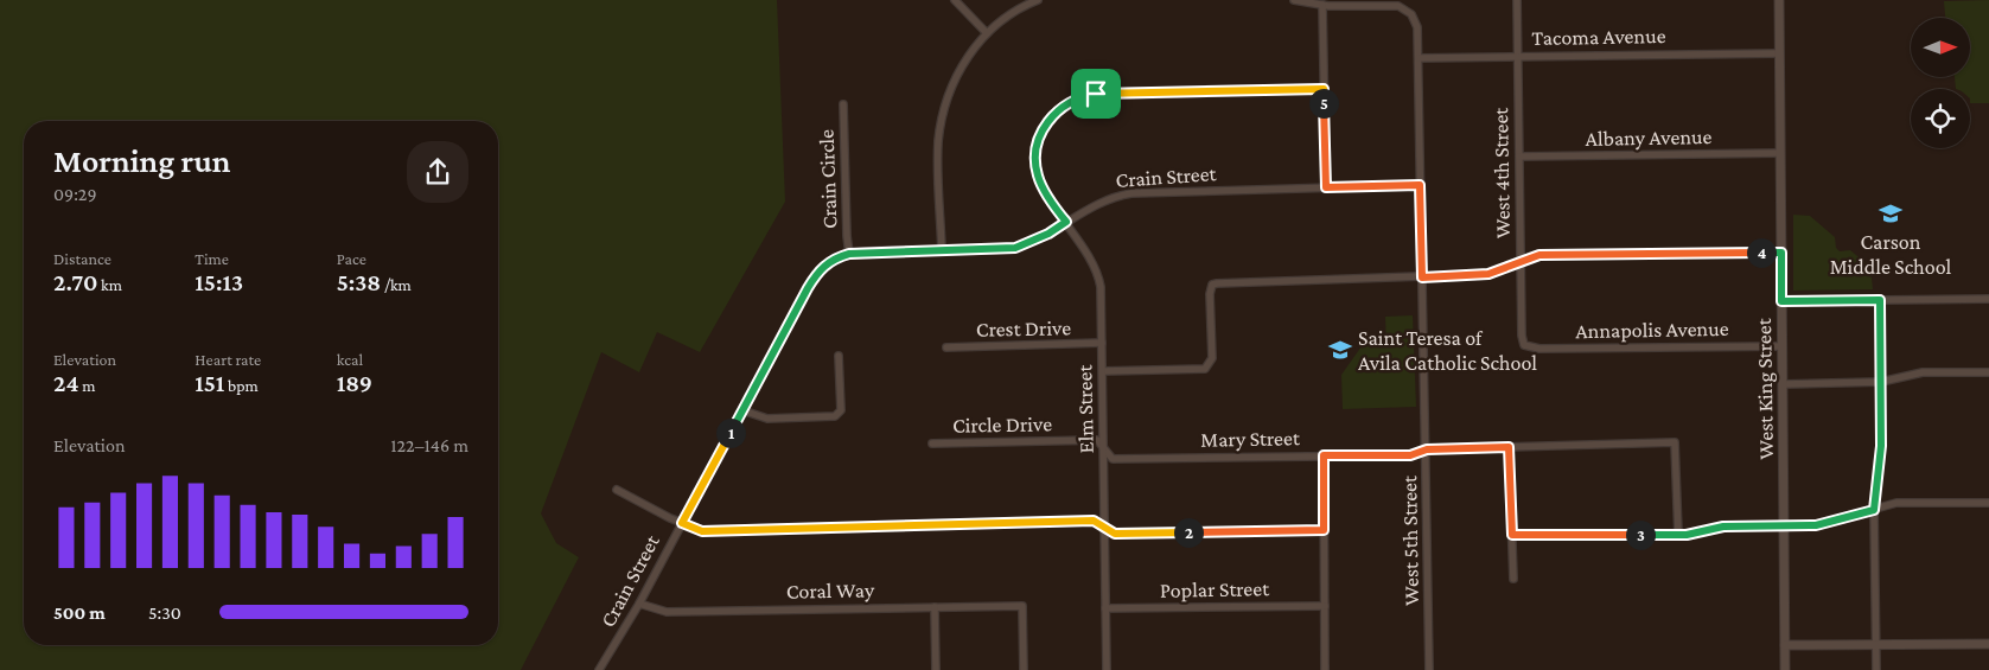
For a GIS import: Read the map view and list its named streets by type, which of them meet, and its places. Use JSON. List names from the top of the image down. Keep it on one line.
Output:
{"streets":{"street":["Tacoma Avenue","Albany Avenue","West 4th Street","Crain Street","Crain Circle","Crest Drive","Annapolis Avenue","West King Street","Elm Street","Circle Drive","Mary Street","West 5th Street","Poplar Street","Coral Way"]},"crossings":[["Tacoma Avenue","West 4th Street"],["Tacoma Avenue","West King Street"],["Tacoma Avenue","West 5th Street"],["Albany Avenue","West 4th Street"],["Albany Avenue","West King Street"],["West 4th Street","Annapolis Avenue"],["Crain Street","Crain Circle"],["Crain Street","Elm Street"],["Crain Street","West 5th Street"],["Crain Street","Coral Way"],["Crest Drive","Elm Street"],["Annapolis Avenue","West King Street"],["Elm Street","Circle Drive"],["Elm Street","Mary Street"],["Elm Street","Poplar Street"],["Circle Drive","Mary Street"],["Mary Street","West 5th Street"]],"places":{"school or university":["Carson Middle School","Saint Teresa of Avila Catholic School"]},"north":"right","page":{"pins":["5","4","1","2","3"],"heading":["Morning run","09:29"],"stats":[["Distance","2.70 km"],["Time","15:13"],["Pace","5:38 /km"],["Elevation","24 m"],["Heart rate","151 bpm"],["kcal","189"]],"chart":["Elevation","122–146 m"],"list":[{"name":"500 m","note":"5:30"}]}}
